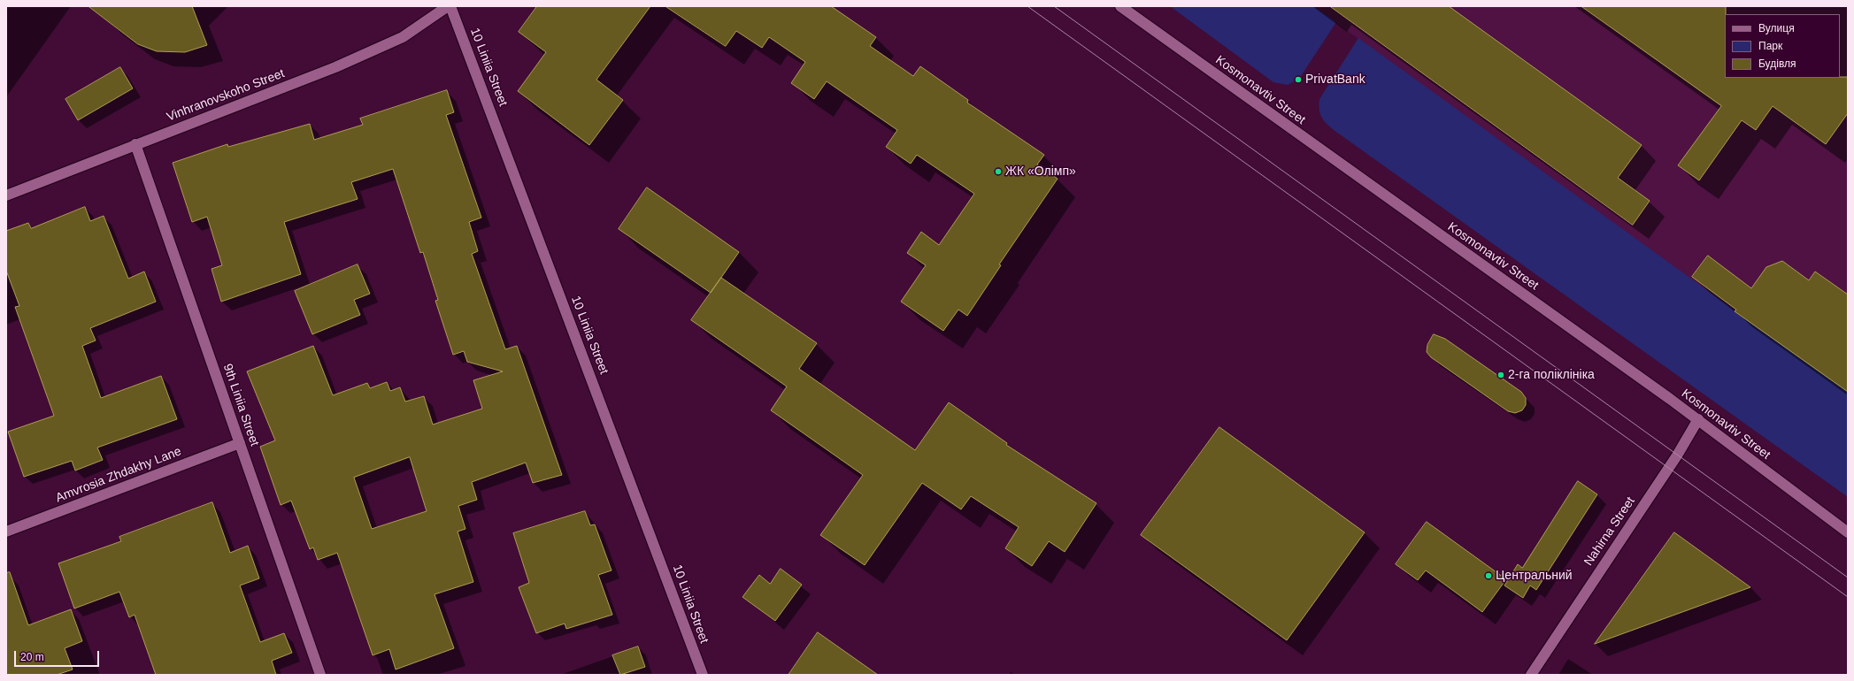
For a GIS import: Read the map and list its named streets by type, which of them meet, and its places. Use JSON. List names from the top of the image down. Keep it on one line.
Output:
{"streets":{"street":["10 Liniia Street","Kosmonavtiv Street","Vinhranovskoho Street","9th Liniia Street","Amvrosia Zhdakhy Lane","Nahirna Street"]},"crossings":[["Kosmonavtiv Street","Nahirna Street"],["Vinhranovskoho Street","9th Liniia Street"],["9th Liniia Street","Amvrosia Zhdakhy Lane"]],"places":["PrivatBank","ЖК «Олімп»","2-га поліклініка","Центральний"],"legend":["Вулиця","Парк","Будівля"],"scale_bar":"20 m"}
